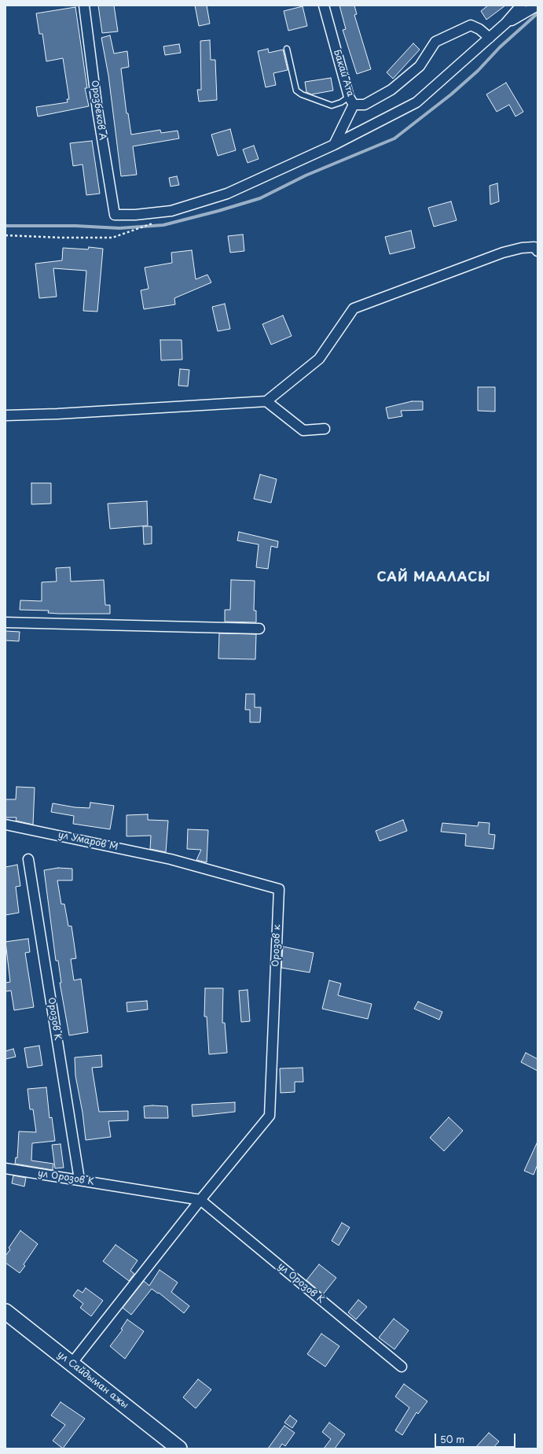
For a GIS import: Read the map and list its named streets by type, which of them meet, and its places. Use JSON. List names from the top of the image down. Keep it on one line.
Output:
{"streets":{"highway":["ул Сайдыман ажы"],"street":["Бакай Ата","Орозбеков А","ул Умаров М","Орозов к","Орозов К","ул Орозов К"]},"crossings":[["ул Умаров М","Орозов к"],["Орозов к","ул Орозов К"],["Орозов К","ул Орозов К"]],"districts":["САЙ МААЛАСЫ"],"scale_bar":"50 m"}
